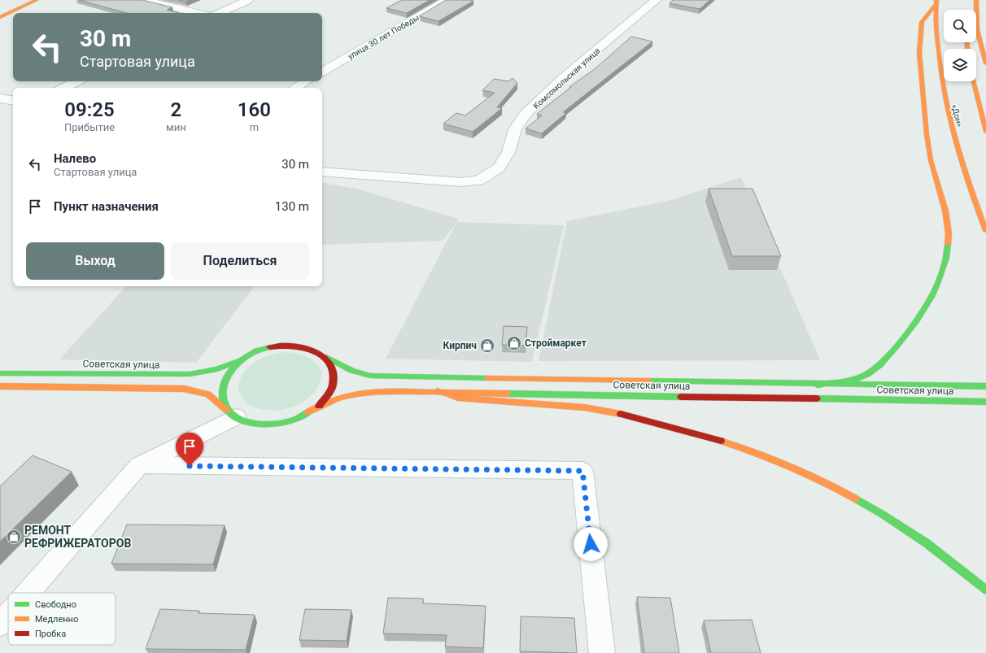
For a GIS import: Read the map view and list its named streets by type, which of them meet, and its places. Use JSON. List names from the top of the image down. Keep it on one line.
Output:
{"streets":{"main road":["«Дон»","Советская улица"],"street":["улица 30 лет Победы","Комсомольская улица"]},"places":{"shop":["Строймаркет","Кирпич","РЕМОНТ РЕФРИЖЕРАТОРОВ"]},"legend":["Свободно","Медленно","Пробка"],"page":{"turn":["30 m","Стартовая улица"],"eta":["09:25","Прибытие","2","мин","160","m"],"list":[{"name":"Налево","note":"Стартовая улица","value":"30 m"},{"name":"Пункт назначения","value":"130 m"}],"buttons":["Выход","Поделиться"]}}
